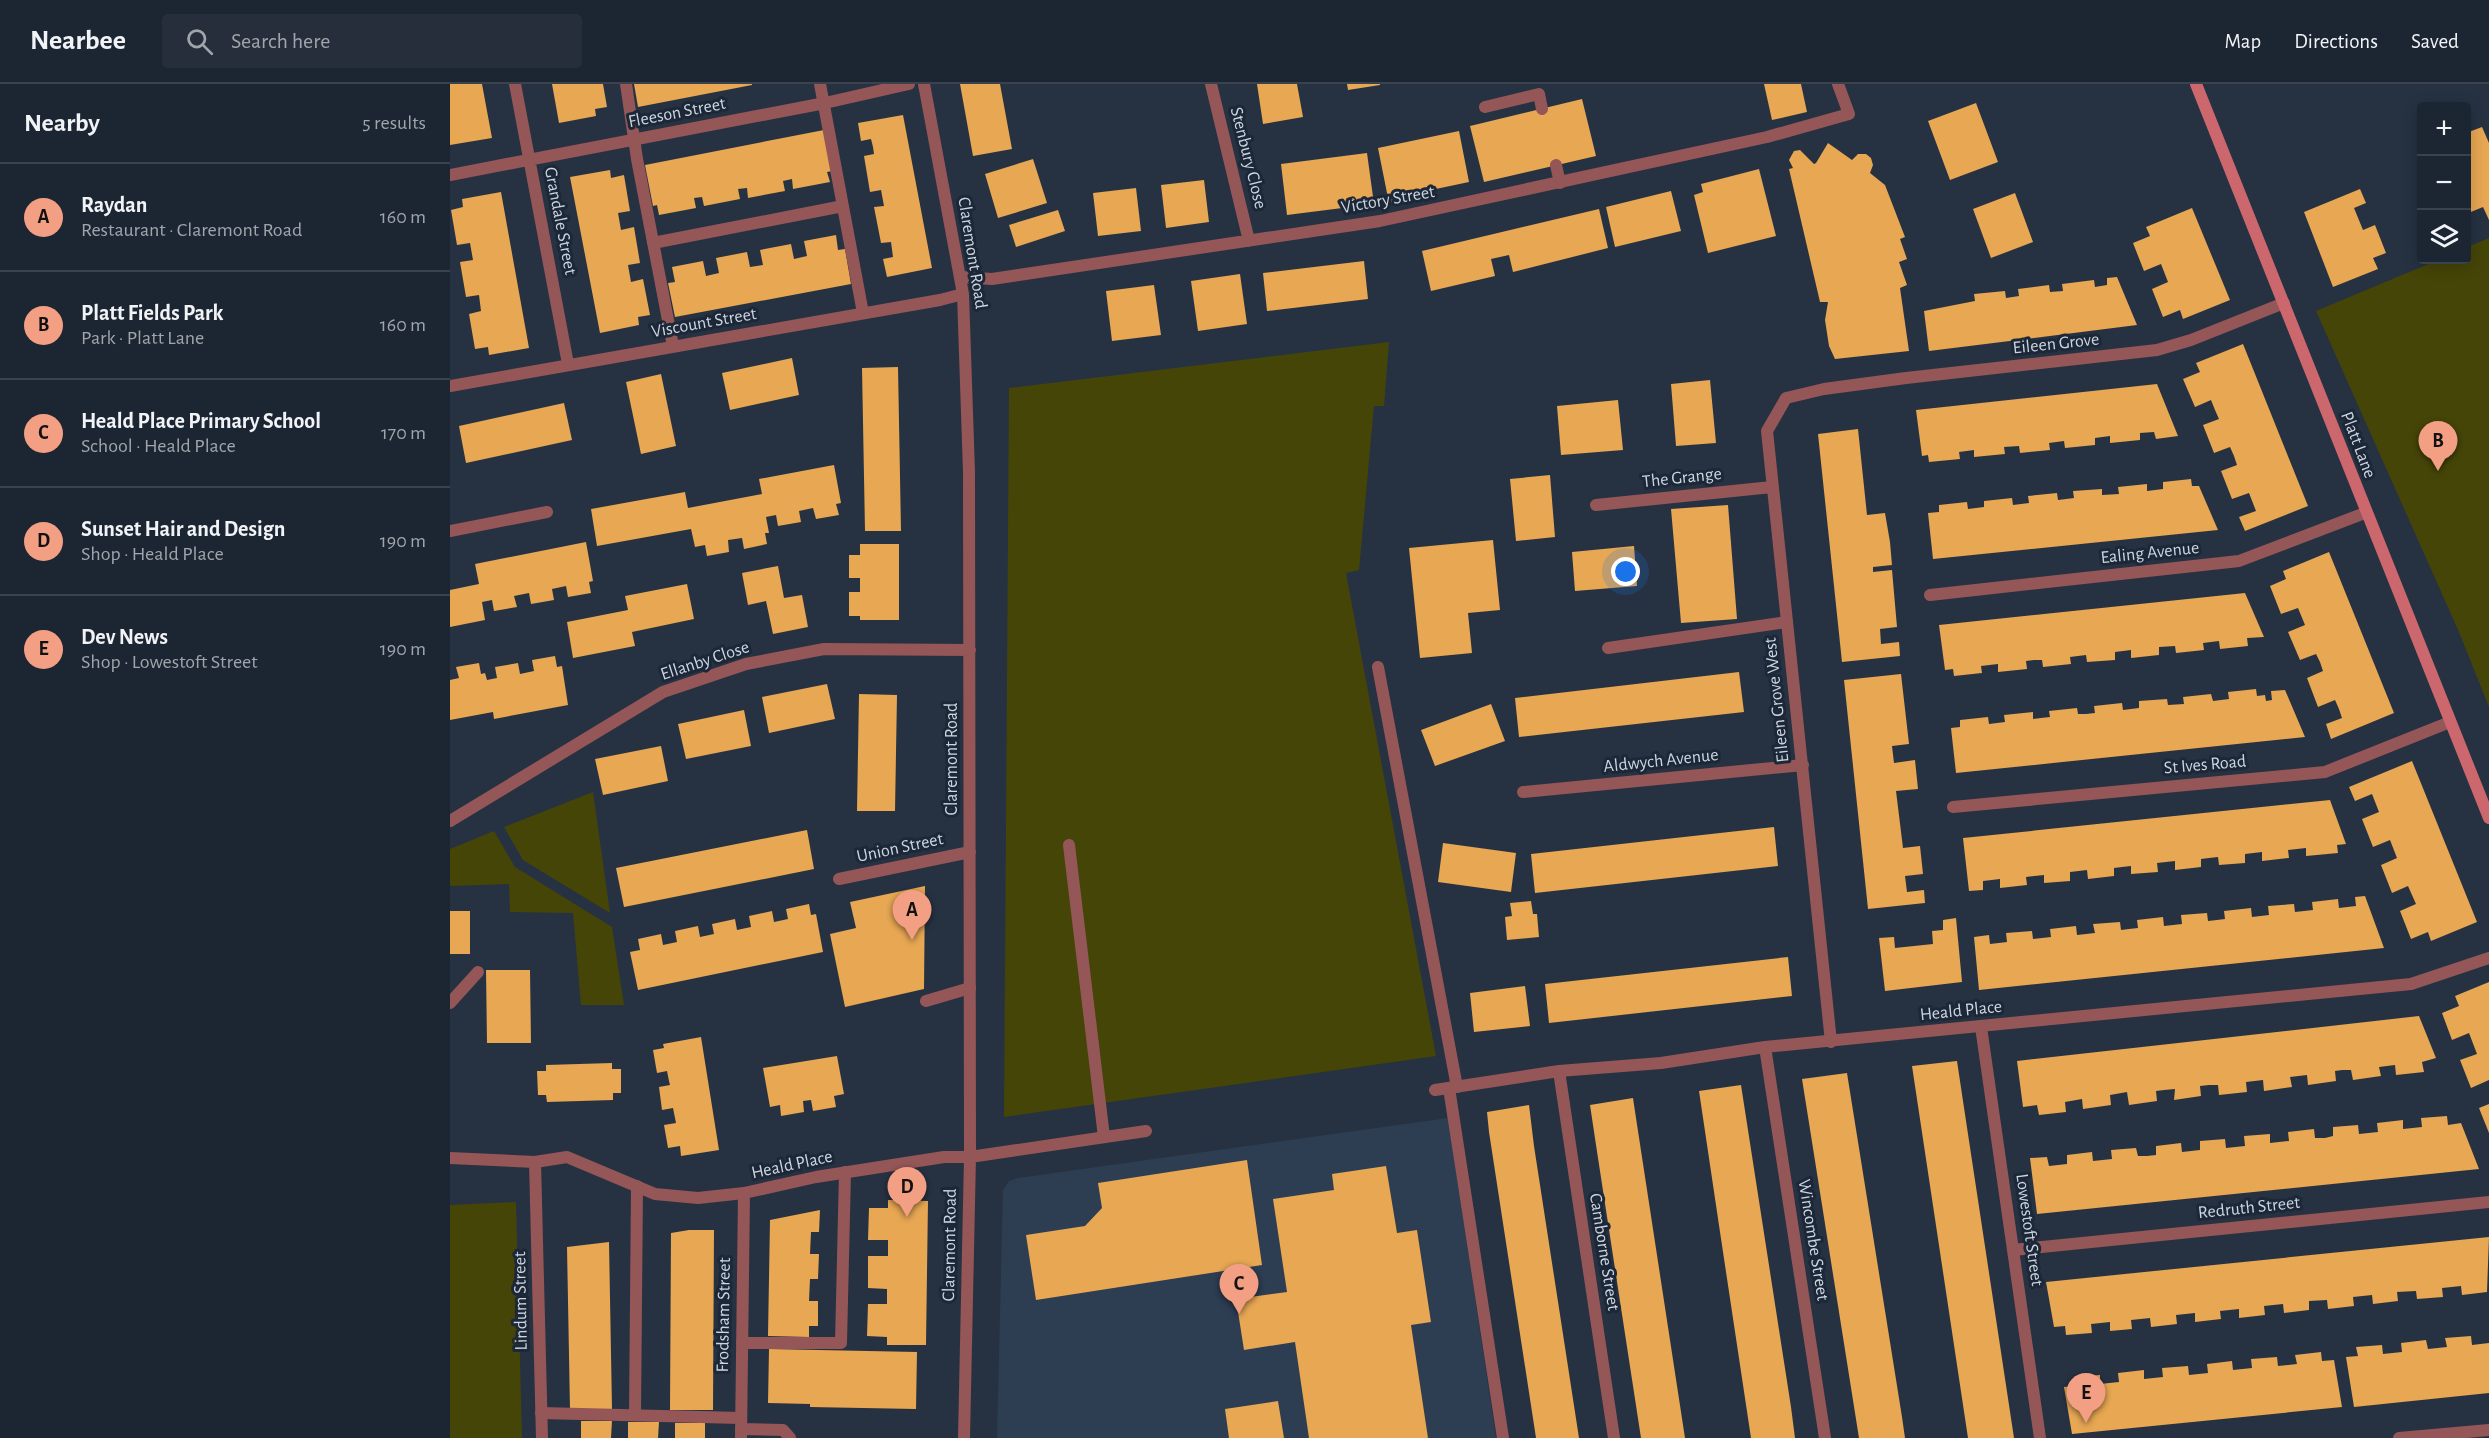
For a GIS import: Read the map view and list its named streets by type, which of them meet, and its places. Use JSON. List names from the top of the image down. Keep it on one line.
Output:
{"streets":{"street":["Fleeson Street","Stenbury Close","Victory Street","Grandale Street","Claremont Road","Viscount Street","Eileen Grove","Platt Lane","The Grange","Ealing Avenue","Ellanby Close","Eileen Grove West","Aldwych Avenue","St Ives Road","Union Street","Heald Place","Redruth Street","Lowestoft Street","Wincombe Street","Camborne Street","Lindum Street","Frodsham Street"]},"crossings":[["Fleeson Street","Grandale Street"],["Stenbury Close","Victory Street"],["Victory Street","Claremont Road"],["Grandale Street","Viscount Street"],["Claremont Road","Viscount Street"],["Claremont Road","Ellanby Close"],["Claremont Road","Union Street"],["Claremont Road","Heald Place"],["Eileen Grove","Platt Lane"],["Eileen Grove","Eileen Grove West"],["Platt Lane","Ealing Avenue"],["Platt Lane","St Ives Road"],["The Grange","Eileen Grove West"],["Eileen Grove West","Aldwych Avenue"],["Eileen Grove West","Heald Place"],["Heald Place","Lowestoft Street"],["Heald Place","Wincombe Street"],["Heald Place","Camborne Street"],["Heald Place","Lindum Street"],["Heald Place","Frodsham Street"],["Redruth Street","Lowestoft Street"]],"page":{"header":"Nearbee","search":"Search here","nav":["Map","Directions","Saved"],"heading":["Nearby","5 results"],"map_buttons":["+","−"],"list":[{"mark":"A","name":"Raydan","note":"Restaurant · Claremont Road","value":"160 m"},{"mark":"B","name":"Platt Fields Park","note":"Park · Platt Lane","value":"160 m"},{"mark":"C","name":"Heald Place Primary School","note":"School · Heald Place","value":"170 m"},{"mark":"D","name":"Sunset Hair and Design","note":"Shop · Heald Place","value":"190 m"},{"mark":"E","name":"Dev News","note":"Shop · Lowestoft Street","value":"190 m"}],"pins":["B","A","D","C","E"]}}
